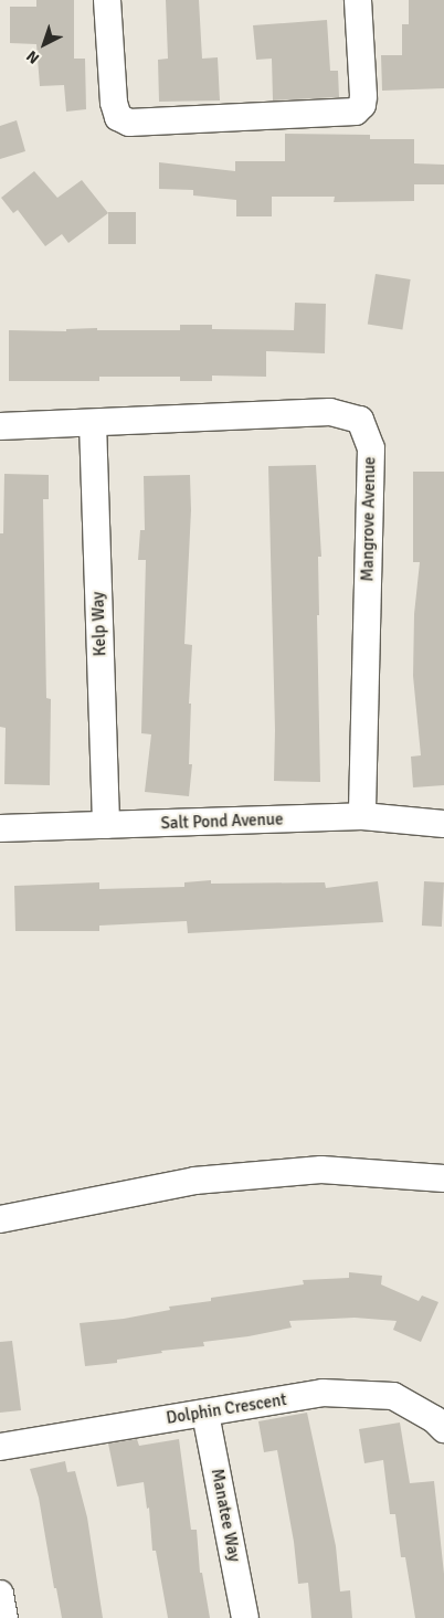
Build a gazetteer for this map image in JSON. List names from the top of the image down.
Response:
{
  "streets": {
    "street": [
      "Mangrove Avenue",
      "Kelp Way",
      "Salt Pond Avenue",
      "Dolphin Crescent",
      "Manatee Way"
    ]
  },
  "crossings": [
    ["Mangrove Avenue", "Kelp Way"],
    ["Mangrove Avenue", "Salt Pond Avenue"],
    ["Kelp Way", "Salt Pond Avenue"],
    ["Dolphin Crescent", "Manatee Way"]
  ],
  "north": "bottom left"
}
